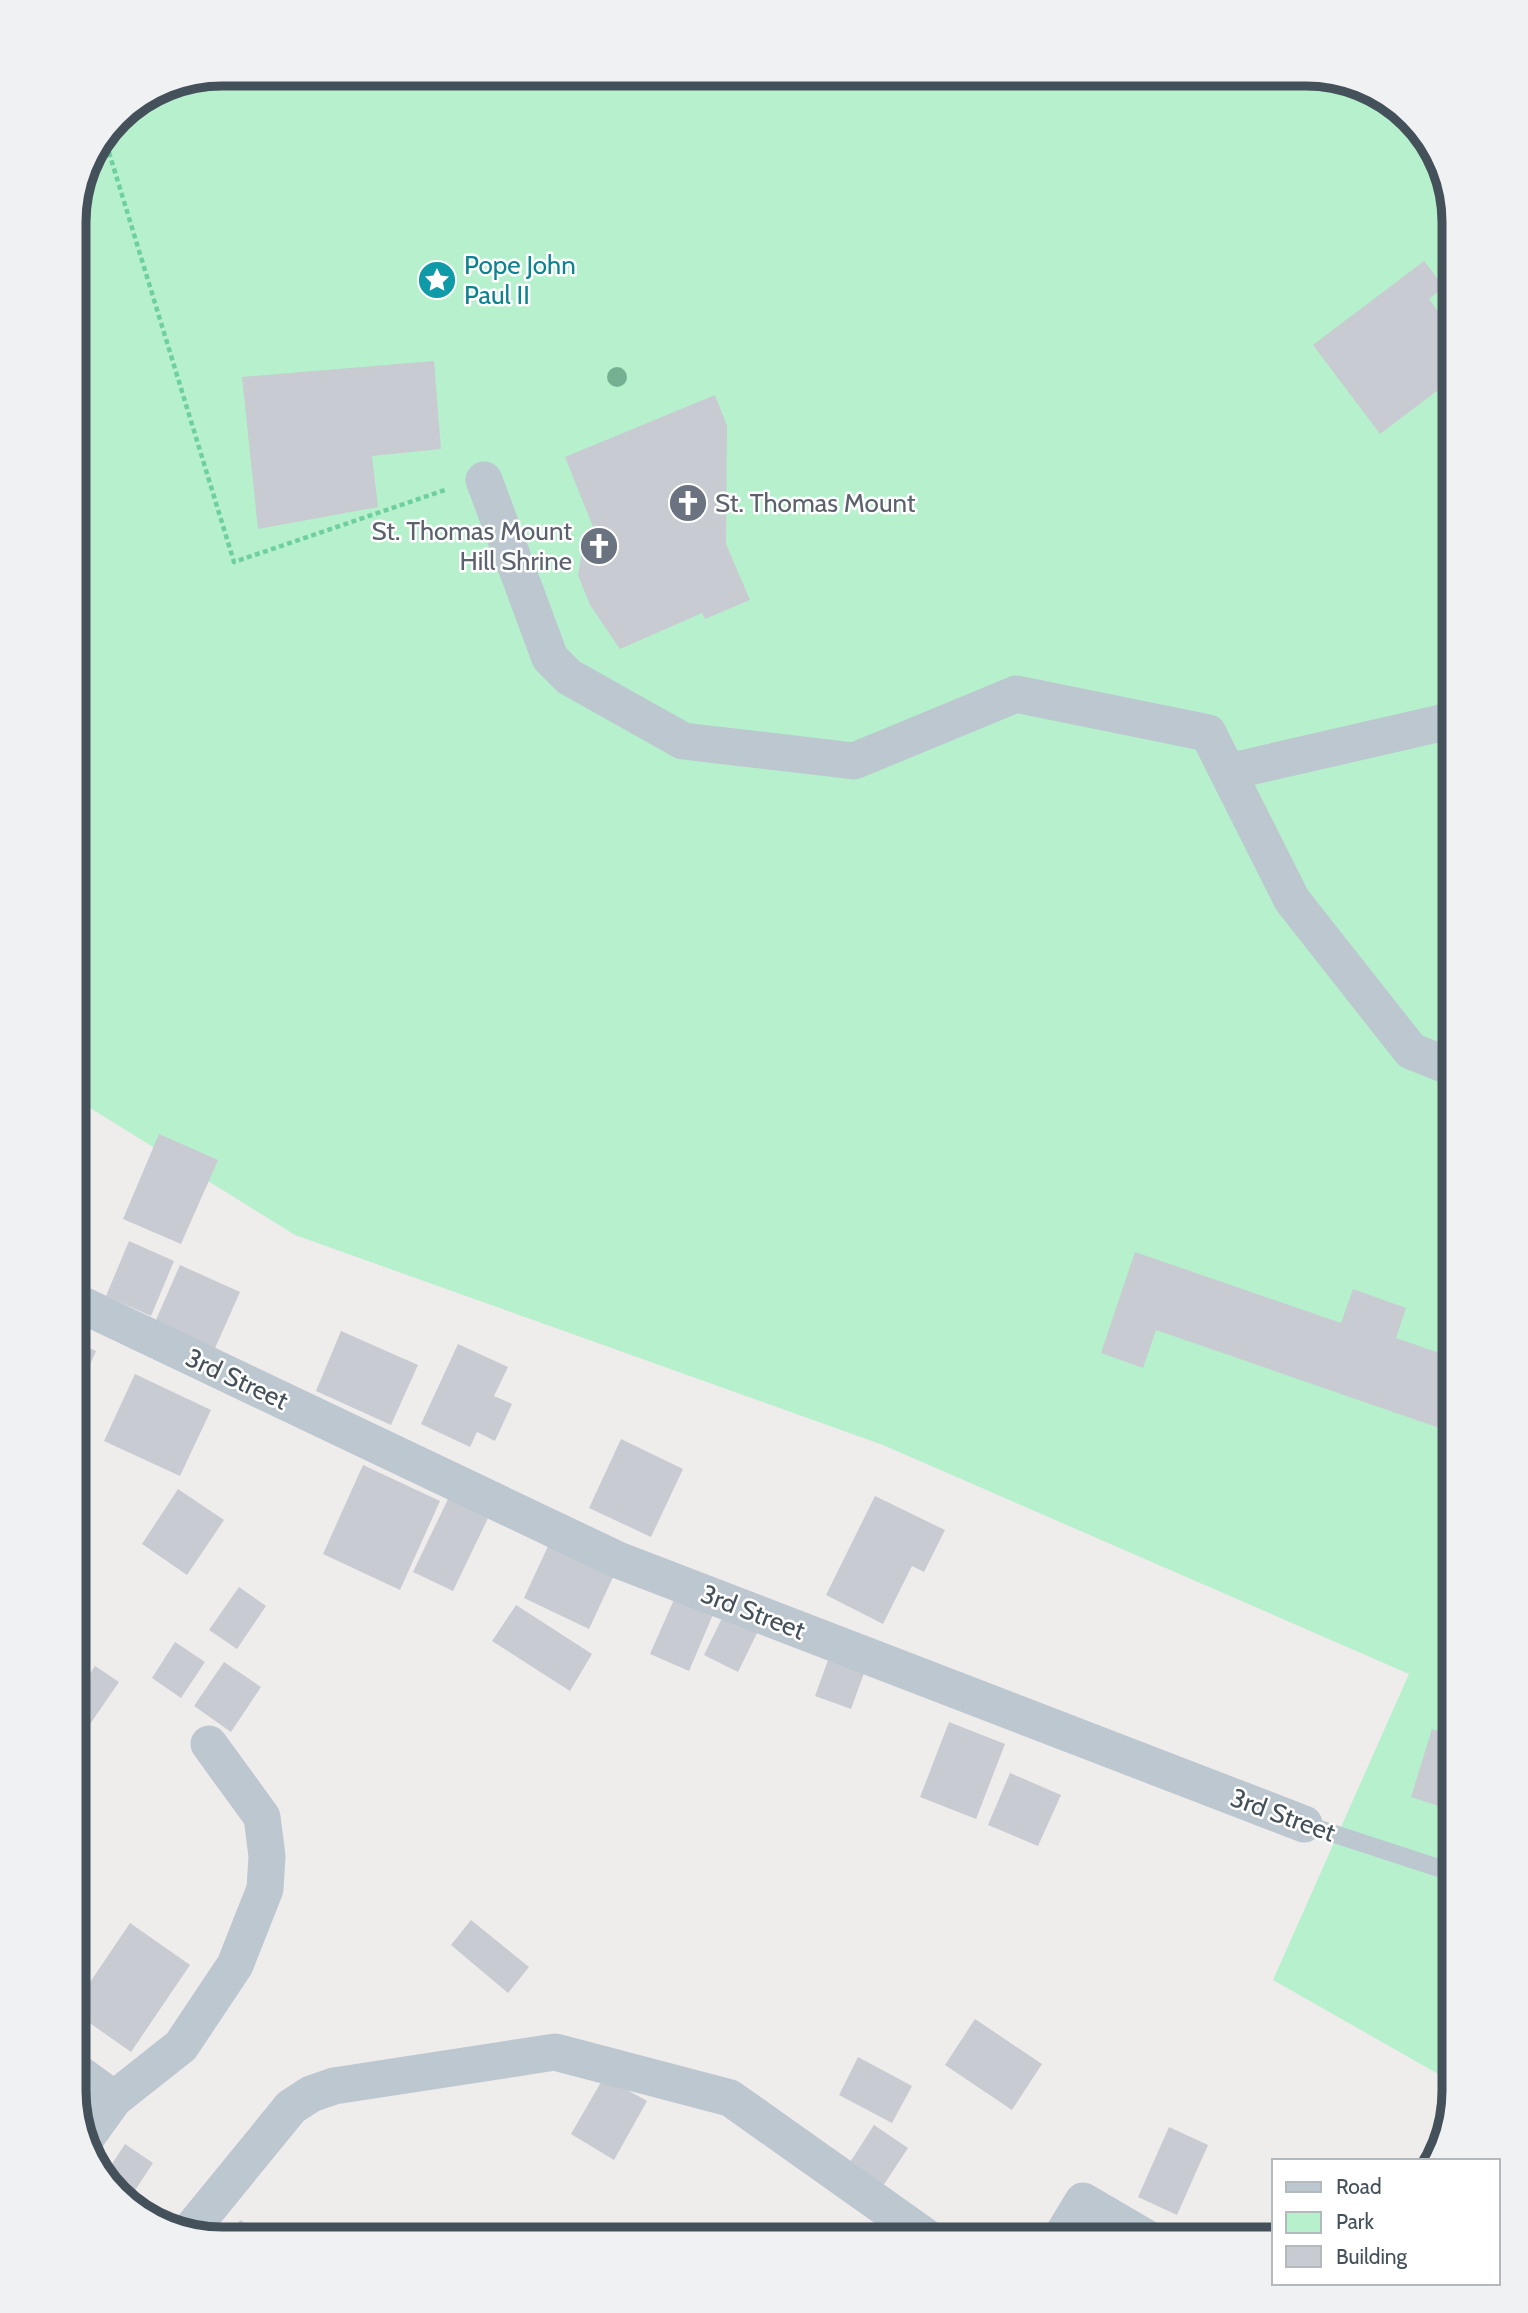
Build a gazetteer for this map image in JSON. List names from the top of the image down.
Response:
{
  "streets": {
    "street": ["3rd Street"]
  },
  "places": {
    "place": ["Pope John Paul II"],
    "church": ["St. Thomas Mount", "St. Thomas Mount Hill Shrine"]
  },
  "legend": ["Road", "Park", "Building"]
}
